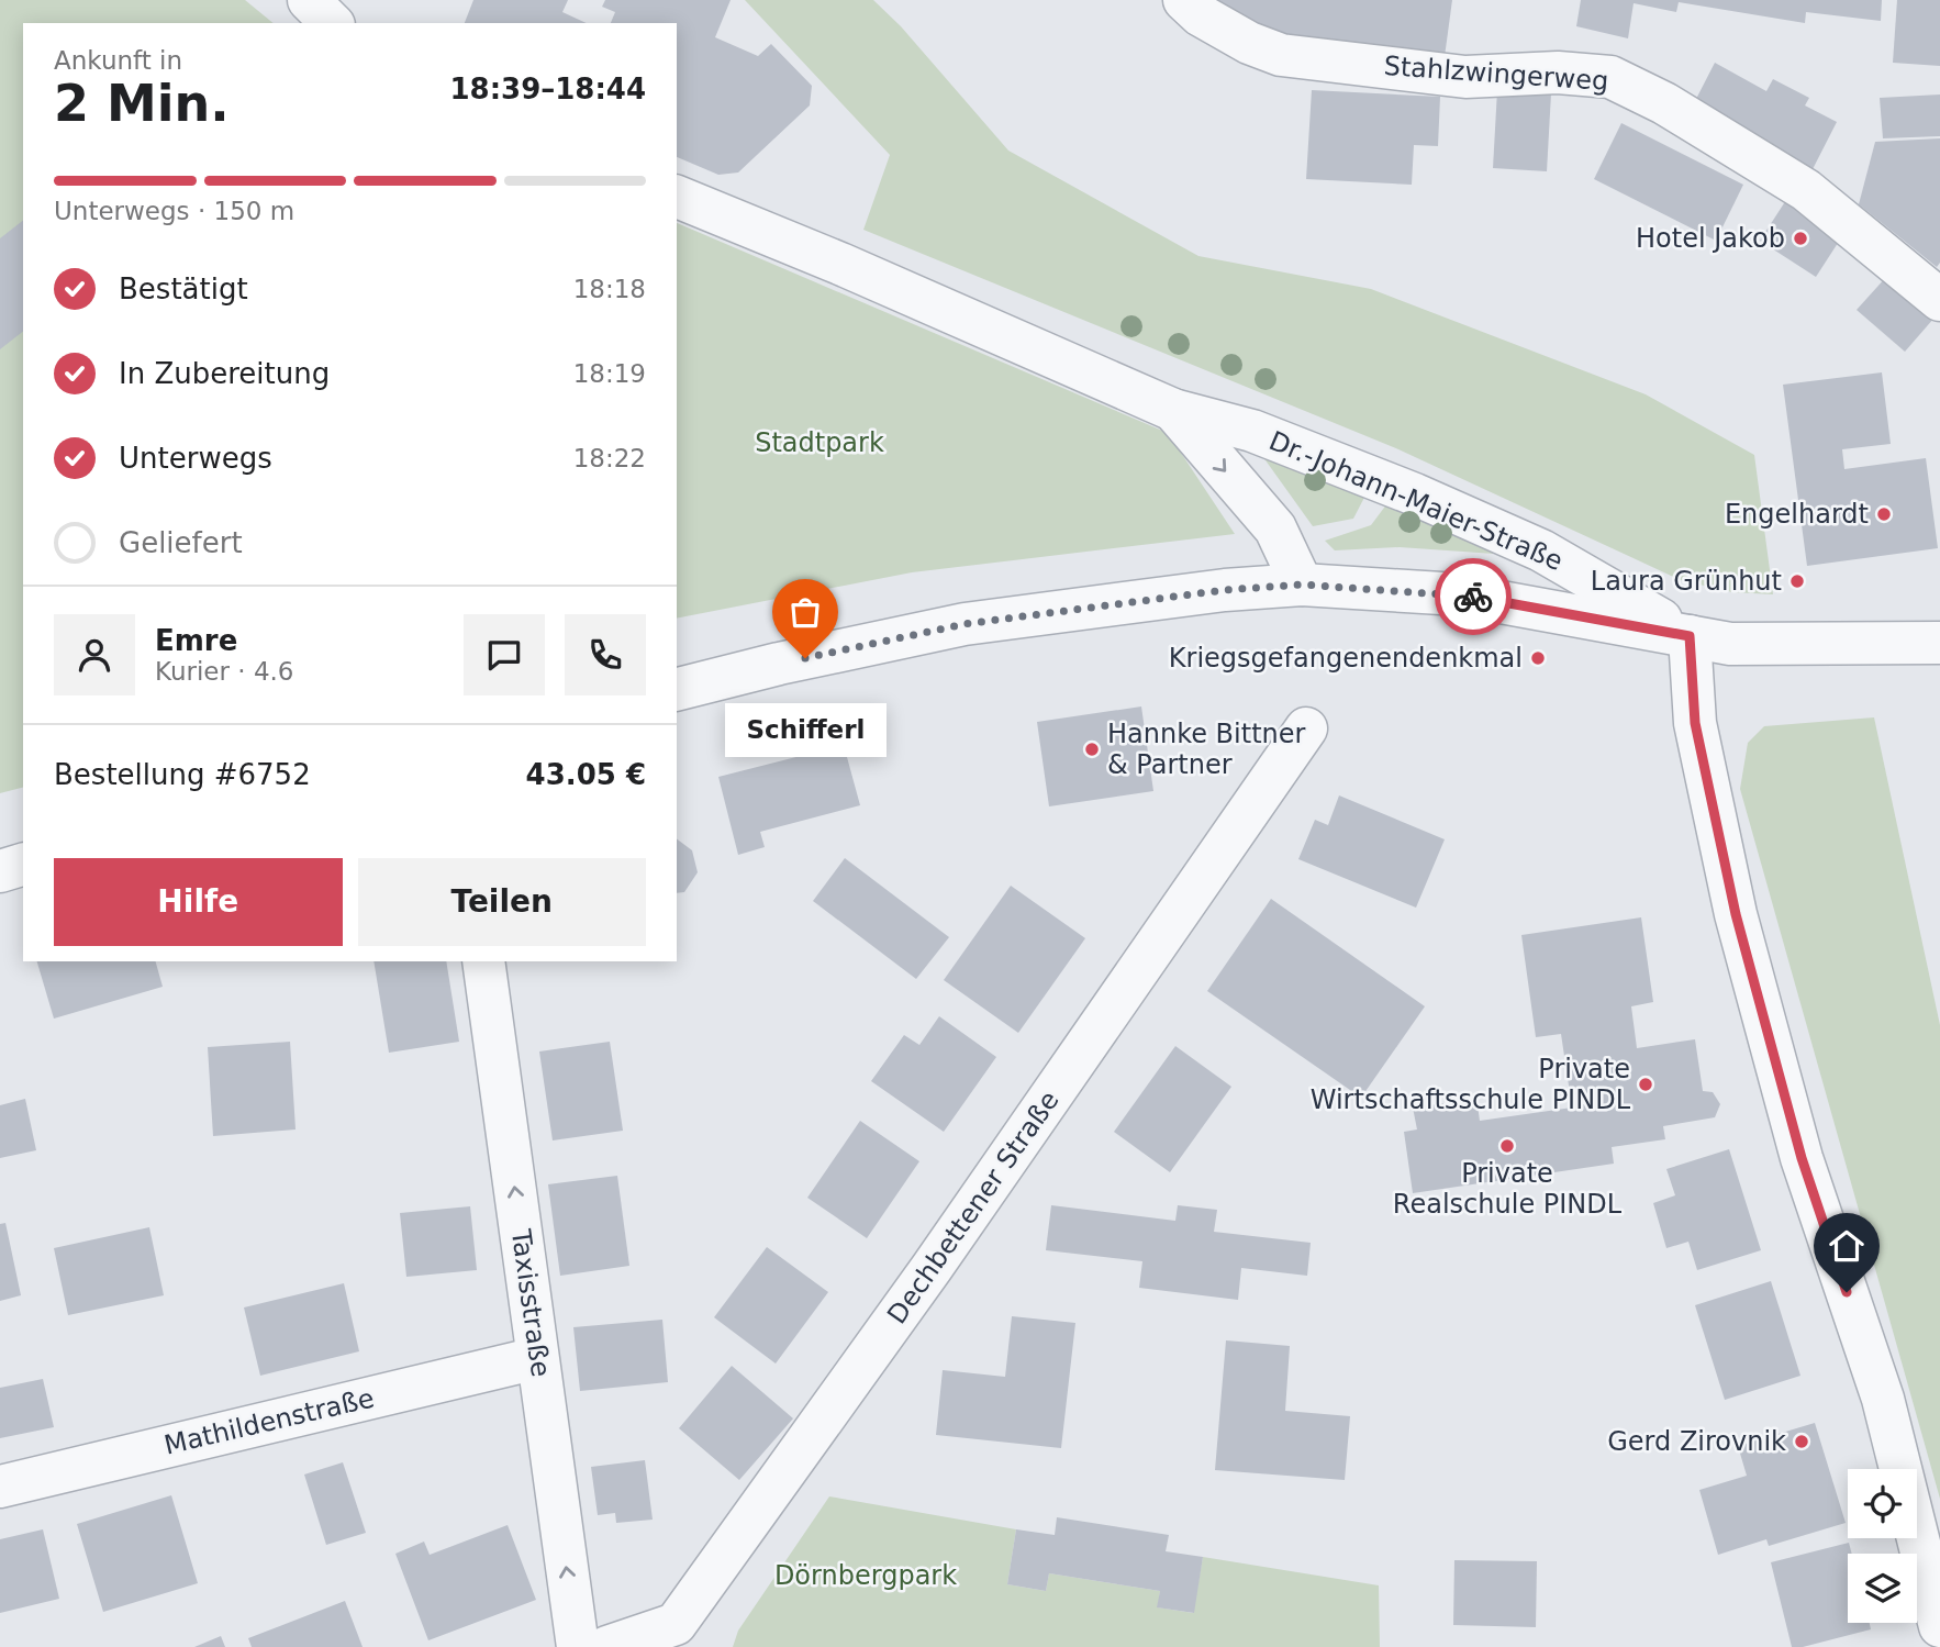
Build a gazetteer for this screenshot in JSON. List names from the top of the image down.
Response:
{
  "streets": {
    "street": [
      "Stahlzwingerweg",
      "Dr.-Johann-Maier-Straße",
      "Dechbettener Straße",
      "Taxisstraße",
      "Mathildenstraße"
    ]
  },
  "crossings": [
    ["Taxisstraße", "Mathildenstraße"]
  ],
  "one_way": ["Taxisstraße"],
  "parks": ["Stadtpark", "Dörnbergpark"],
  "places": [
    "Hotel Jakob",
    "Engelhardt",
    "Laura Grünhut",
    "Schifferl",
    "Kriegsgefangenendenkmal",
    "Hannke Bittner & Partner",
    "Private Wirtschaftsschule PINDL",
    "Private Realschule PINDL",
    "Gerd Zirovnik"
  ],
  "page": {
    "heading": ["2 Min.", "Ankunft in", "18:39–18:44"],
    "panel": [
      "Emre",
      "Kurier · 4.6",
      "Bestellung #6752",
      "43.05 €"
    ],
    "bar": "Unterwegs · 150 m",
    "list": [
      ["Bestätigt", "18:18"],
      ["In Zubereitung", "18:19"],
      ["Unterwegs", "18:22"],
      "Geliefert"
    ],
    "bubble": "Schifferl",
    "buttons": ["Hilfe", "Teilen"]
  }
}
